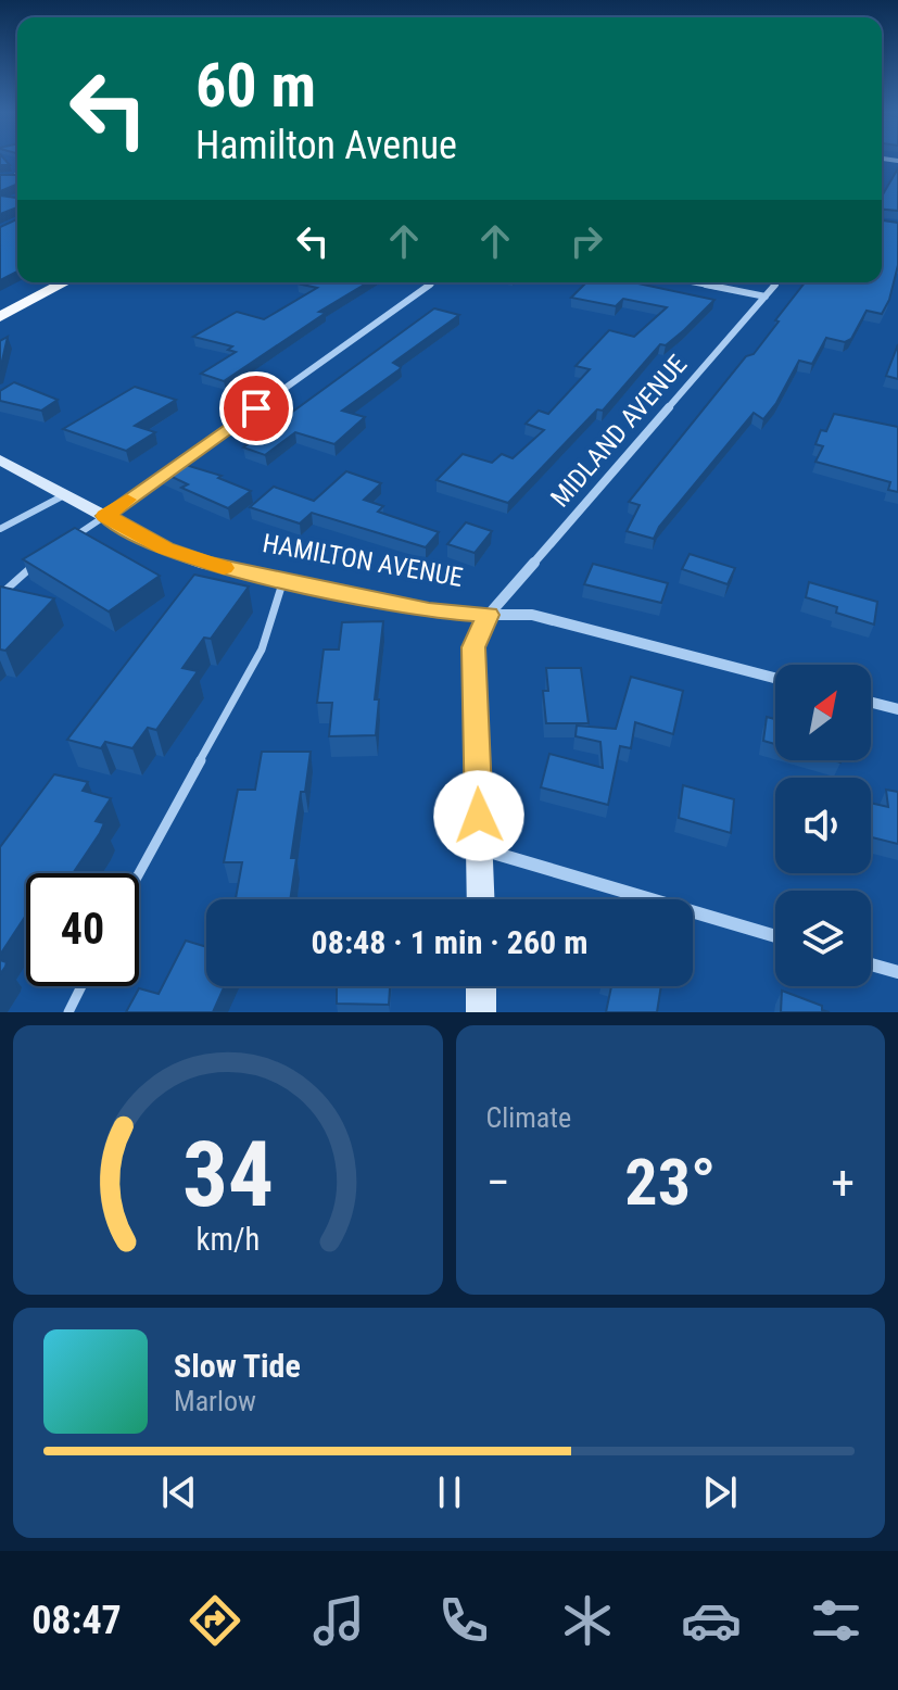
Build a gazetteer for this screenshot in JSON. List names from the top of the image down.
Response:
{
  "streets": {
    "street": ["MIDLAND AVENUE", "HAMILTON AVENUE"]
  },
  "crossings": [
    ["MIDLAND AVENUE", "HAMILTON AVENUE"]
  ],
  "north": "top right",
  "page": {
    "turn": ["60 m", "Hamilton Avenue"],
    "limit": "40",
    "trip": "08:48 · 1 min · 260 m",
    "tile": "Climate",
    "heat": ["−", "23°", "+"],
    "song": ["Slow Tide", "Marlow"],
    "tabs": "08:47",
    "gauge": ["34", "km/h"]
  }
}
